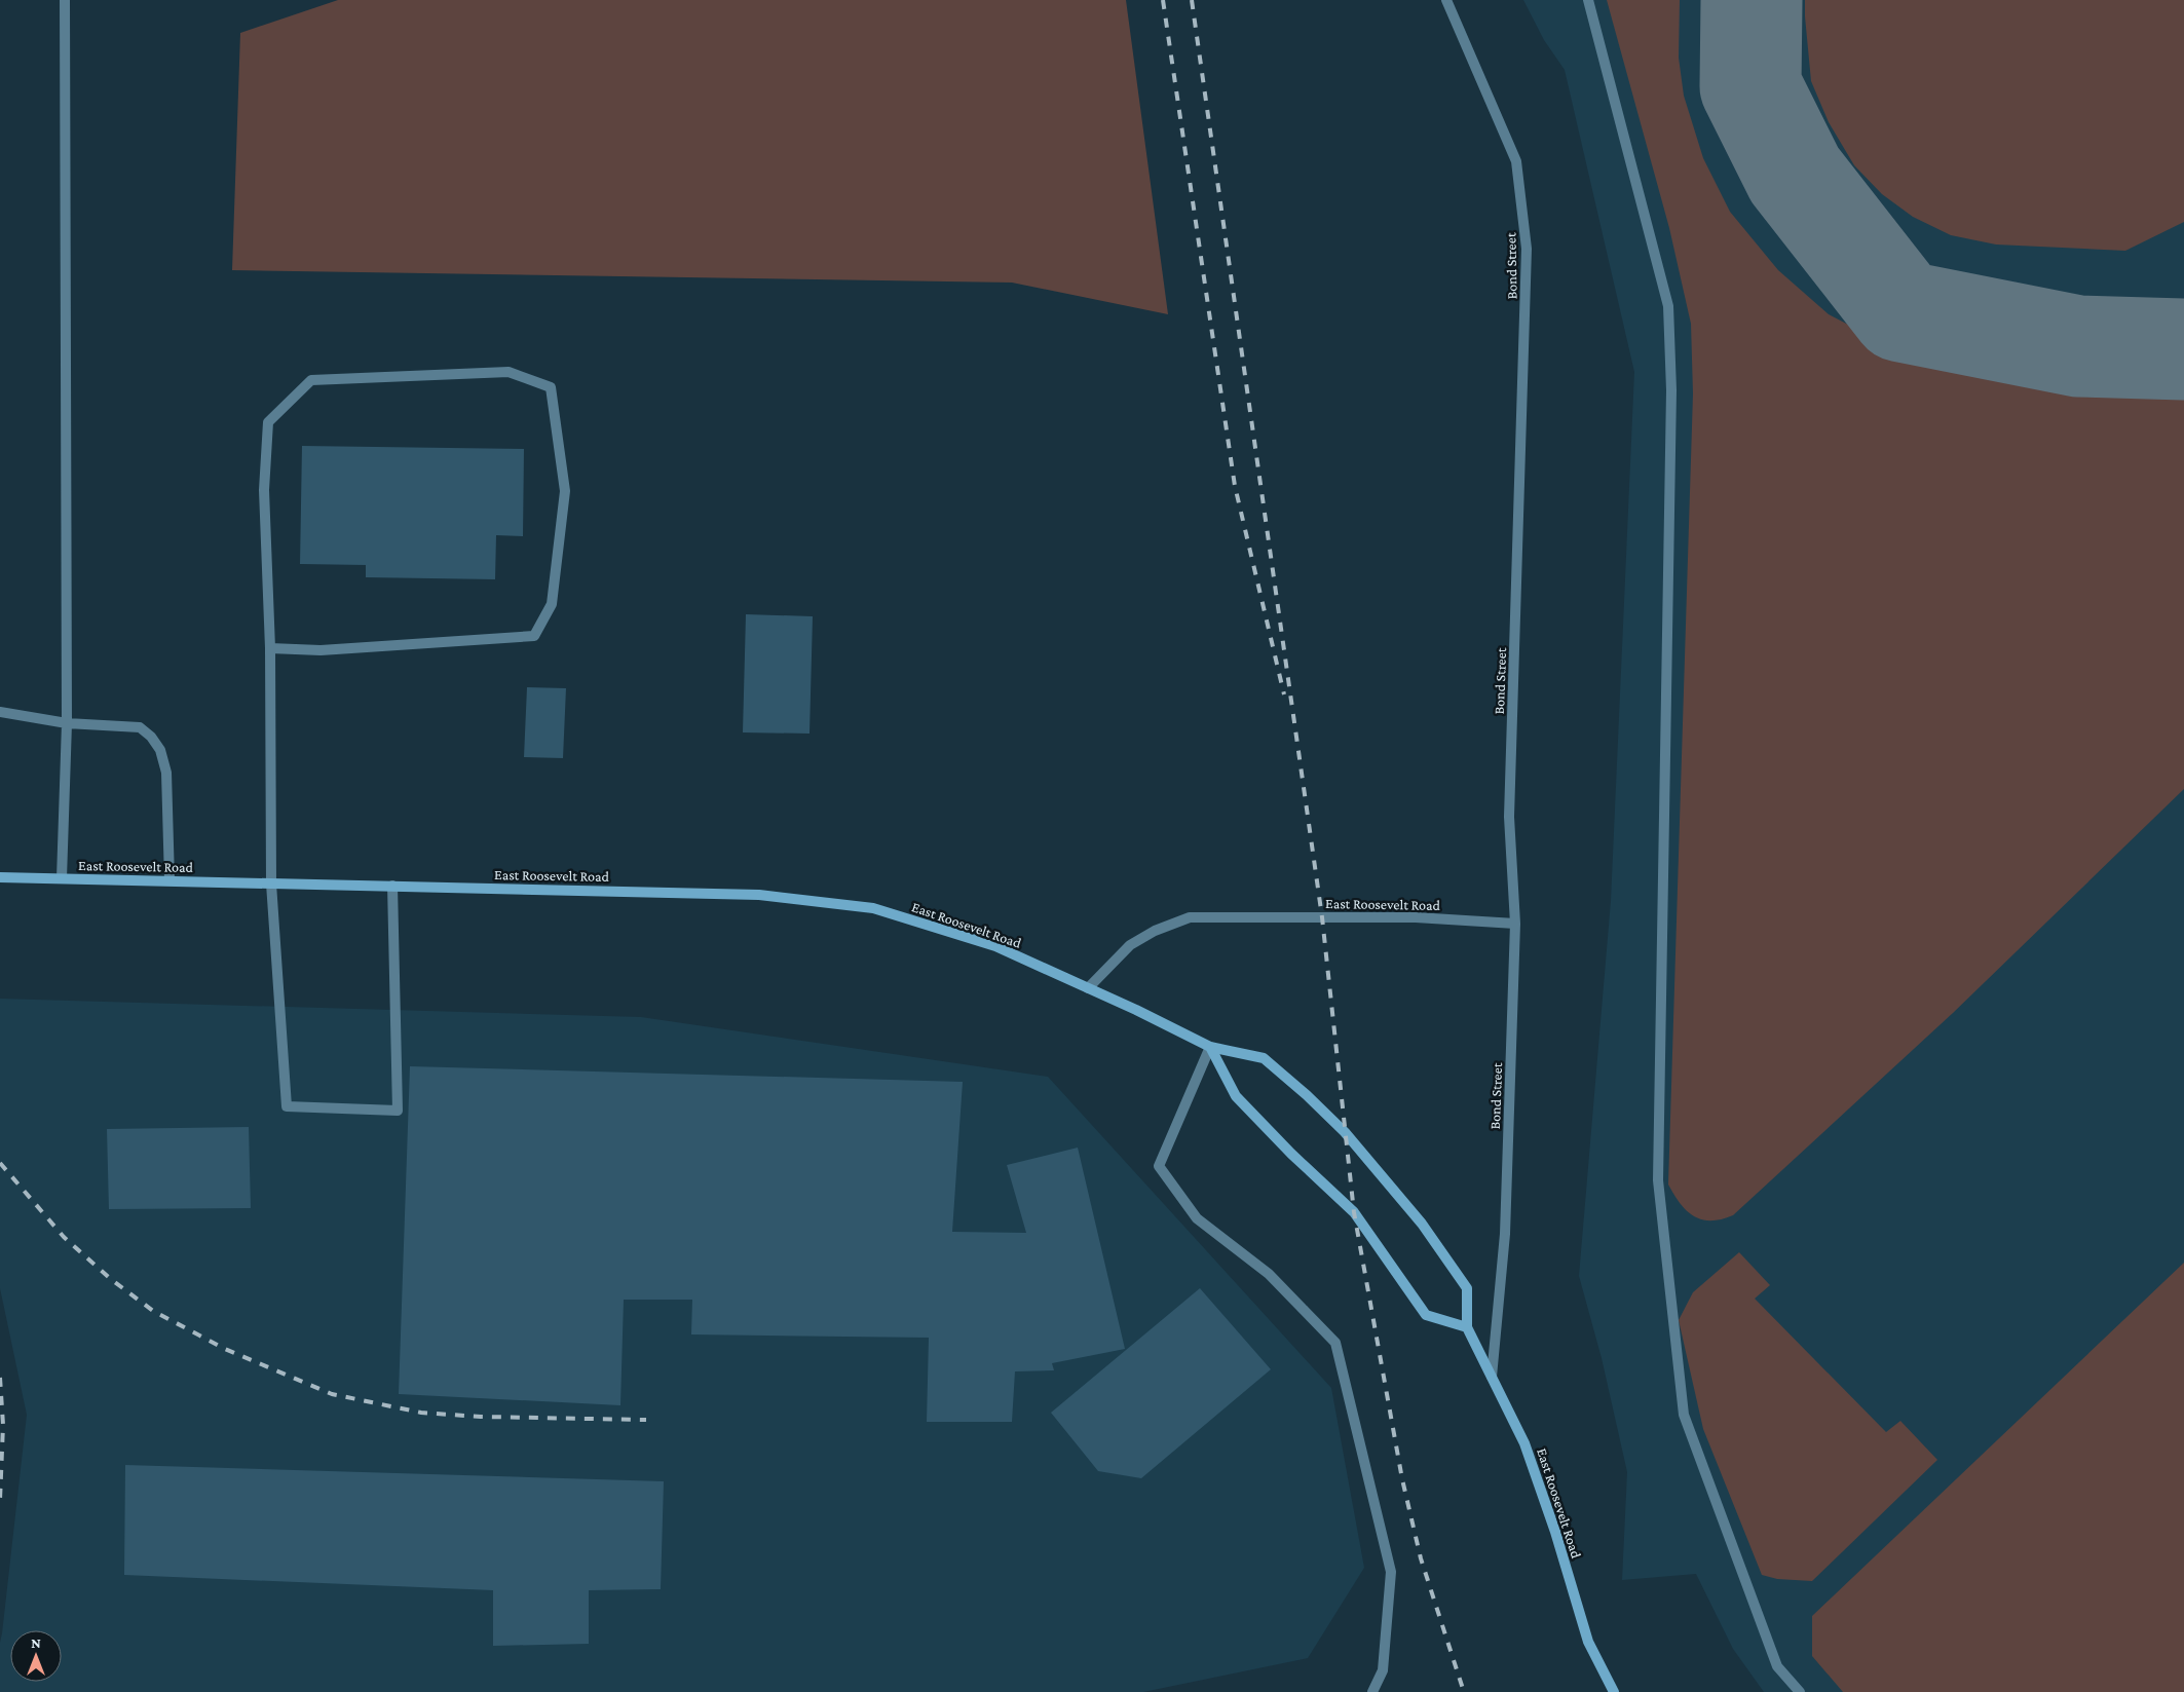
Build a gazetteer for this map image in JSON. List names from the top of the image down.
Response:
{
  "streets": {
    "main road": ["East Roosevelt Road"],
    "street": ["Bond Street"]
  },
  "crossings": [
    ["Bond Street", "East Roosevelt Road"]
  ],
  "north": "top"
}
